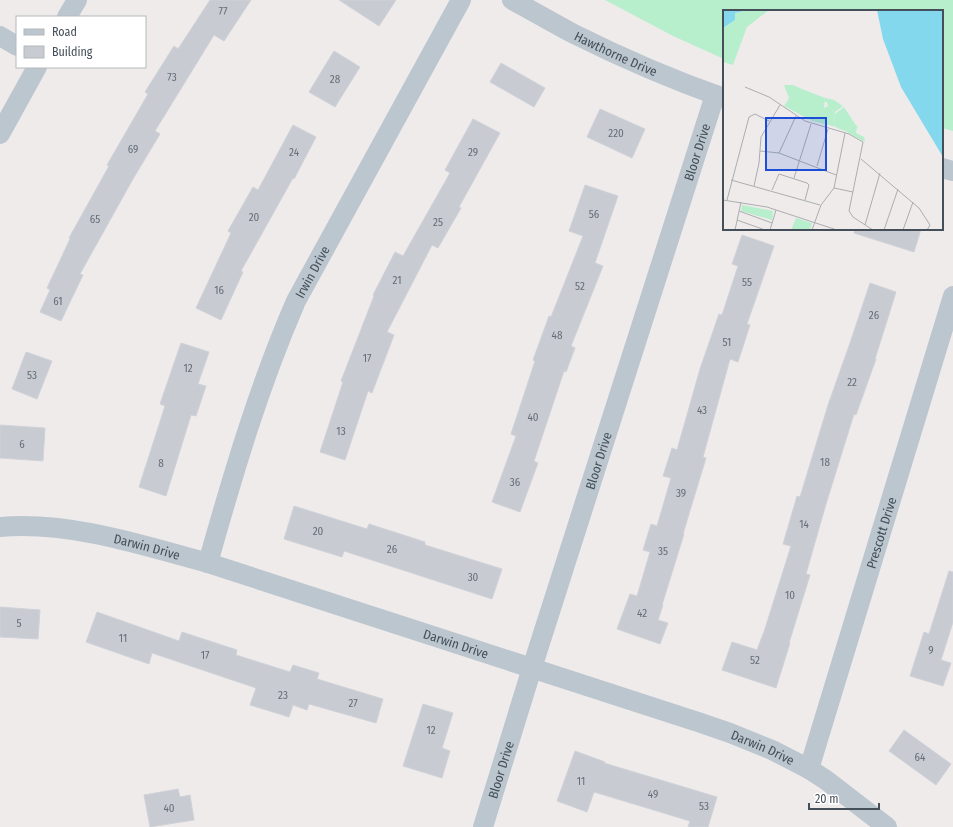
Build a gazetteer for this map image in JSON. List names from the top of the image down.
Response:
{
  "streets": {
    "street": [
      "Hawthorne Drive",
      "Bloor Drive",
      "Irwin Drive",
      "Prescott Drive",
      "Darwin Drive"
    ]
  },
  "crossings": [
    ["Hawthorne Drive", "Bloor Drive"],
    ["Bloor Drive", "Darwin Drive"],
    ["Irwin Drive", "Darwin Drive"],
    ["Prescott Drive", "Darwin Drive"]
  ],
  "house_numbers": [
    "77",
    "73",
    "28",
    "220",
    "69",
    "24",
    "29",
    "56",
    "20",
    "65",
    "25",
    "21",
    "55",
    "52",
    "16",
    "61",
    "26",
    "48",
    "51",
    "17",
    "12",
    "53",
    "22",
    "43",
    "40",
    "13",
    "6",
    "18",
    "8",
    "36",
    "39",
    "14",
    "20",
    "26",
    "35",
    "30",
    "10",
    "42",
    "5",
    "11",
    "9",
    "17",
    "52",
    "23",
    "27",
    "12",
    "64",
    "11",
    "49",
    "53",
    "40"
  ],
  "legend": ["Road", "Building"],
  "scale_bar": "20 m"
}
